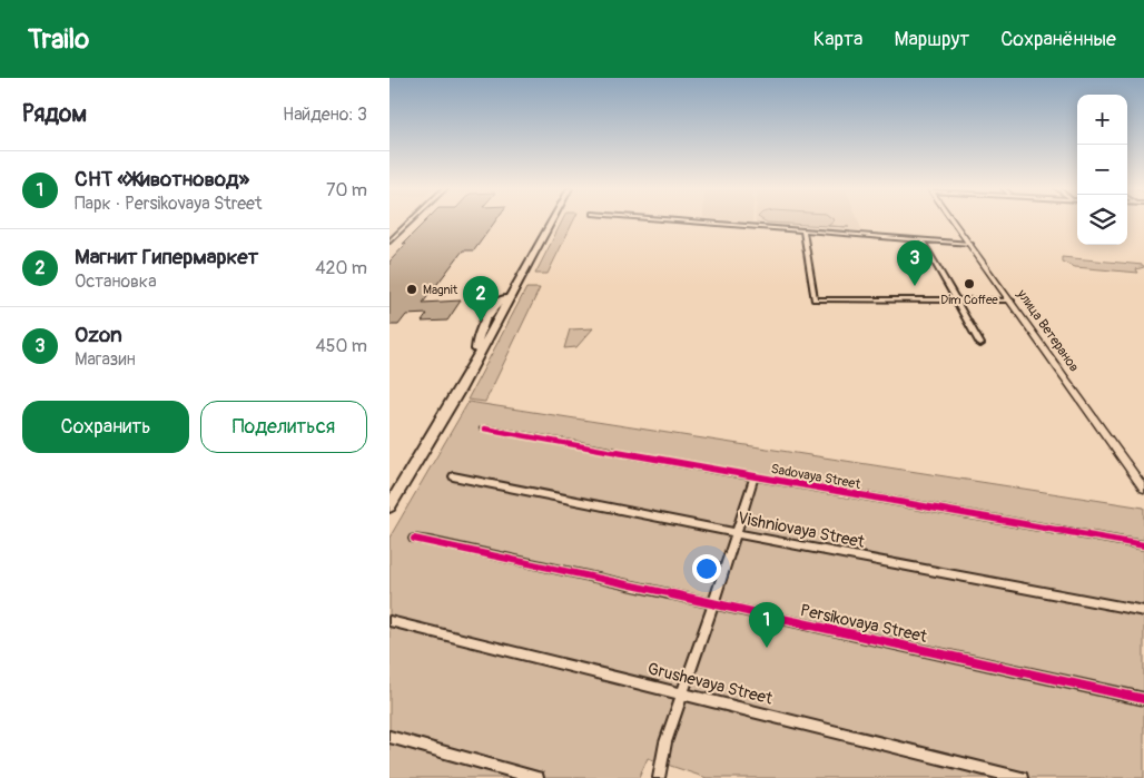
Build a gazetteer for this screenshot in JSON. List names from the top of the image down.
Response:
{
  "streets": {
    "street": [
      "улица Ветеранов",
      "Sadovaya Street",
      "Vishniovaya Street",
      "Persikovaya Street",
      "Grushevaya Street"
    ]
  },
  "places": ["Dim Coffee", "Magnit"],
  "page": {
    "header": "Trailo",
    "nav": ["Карта", "Маршрут", "Сохранённые"],
    "heading": ["Рядом", "Найдено: 3"],
    "map_buttons": ["+", "−"],
    "list": [
      {
        "mark": "1",
        "name": "СНТ «Животновод»",
        "note": "Парк · Persikovaya Street",
        "value": "70 m"
      },
      {
        "mark": "2",
        "name": "Магнит Гипермаркет",
        "note": "Остановка",
        "value": "420 m"
      },
      {
        "mark": "3",
        "name": "Ozon",
        "note": "Магазин",
        "value": "450 m"
      }
    ],
    "pins": ["3", "2", "1"],
    "buttons": ["Сохранить", "Поделиться"]
  }
}
